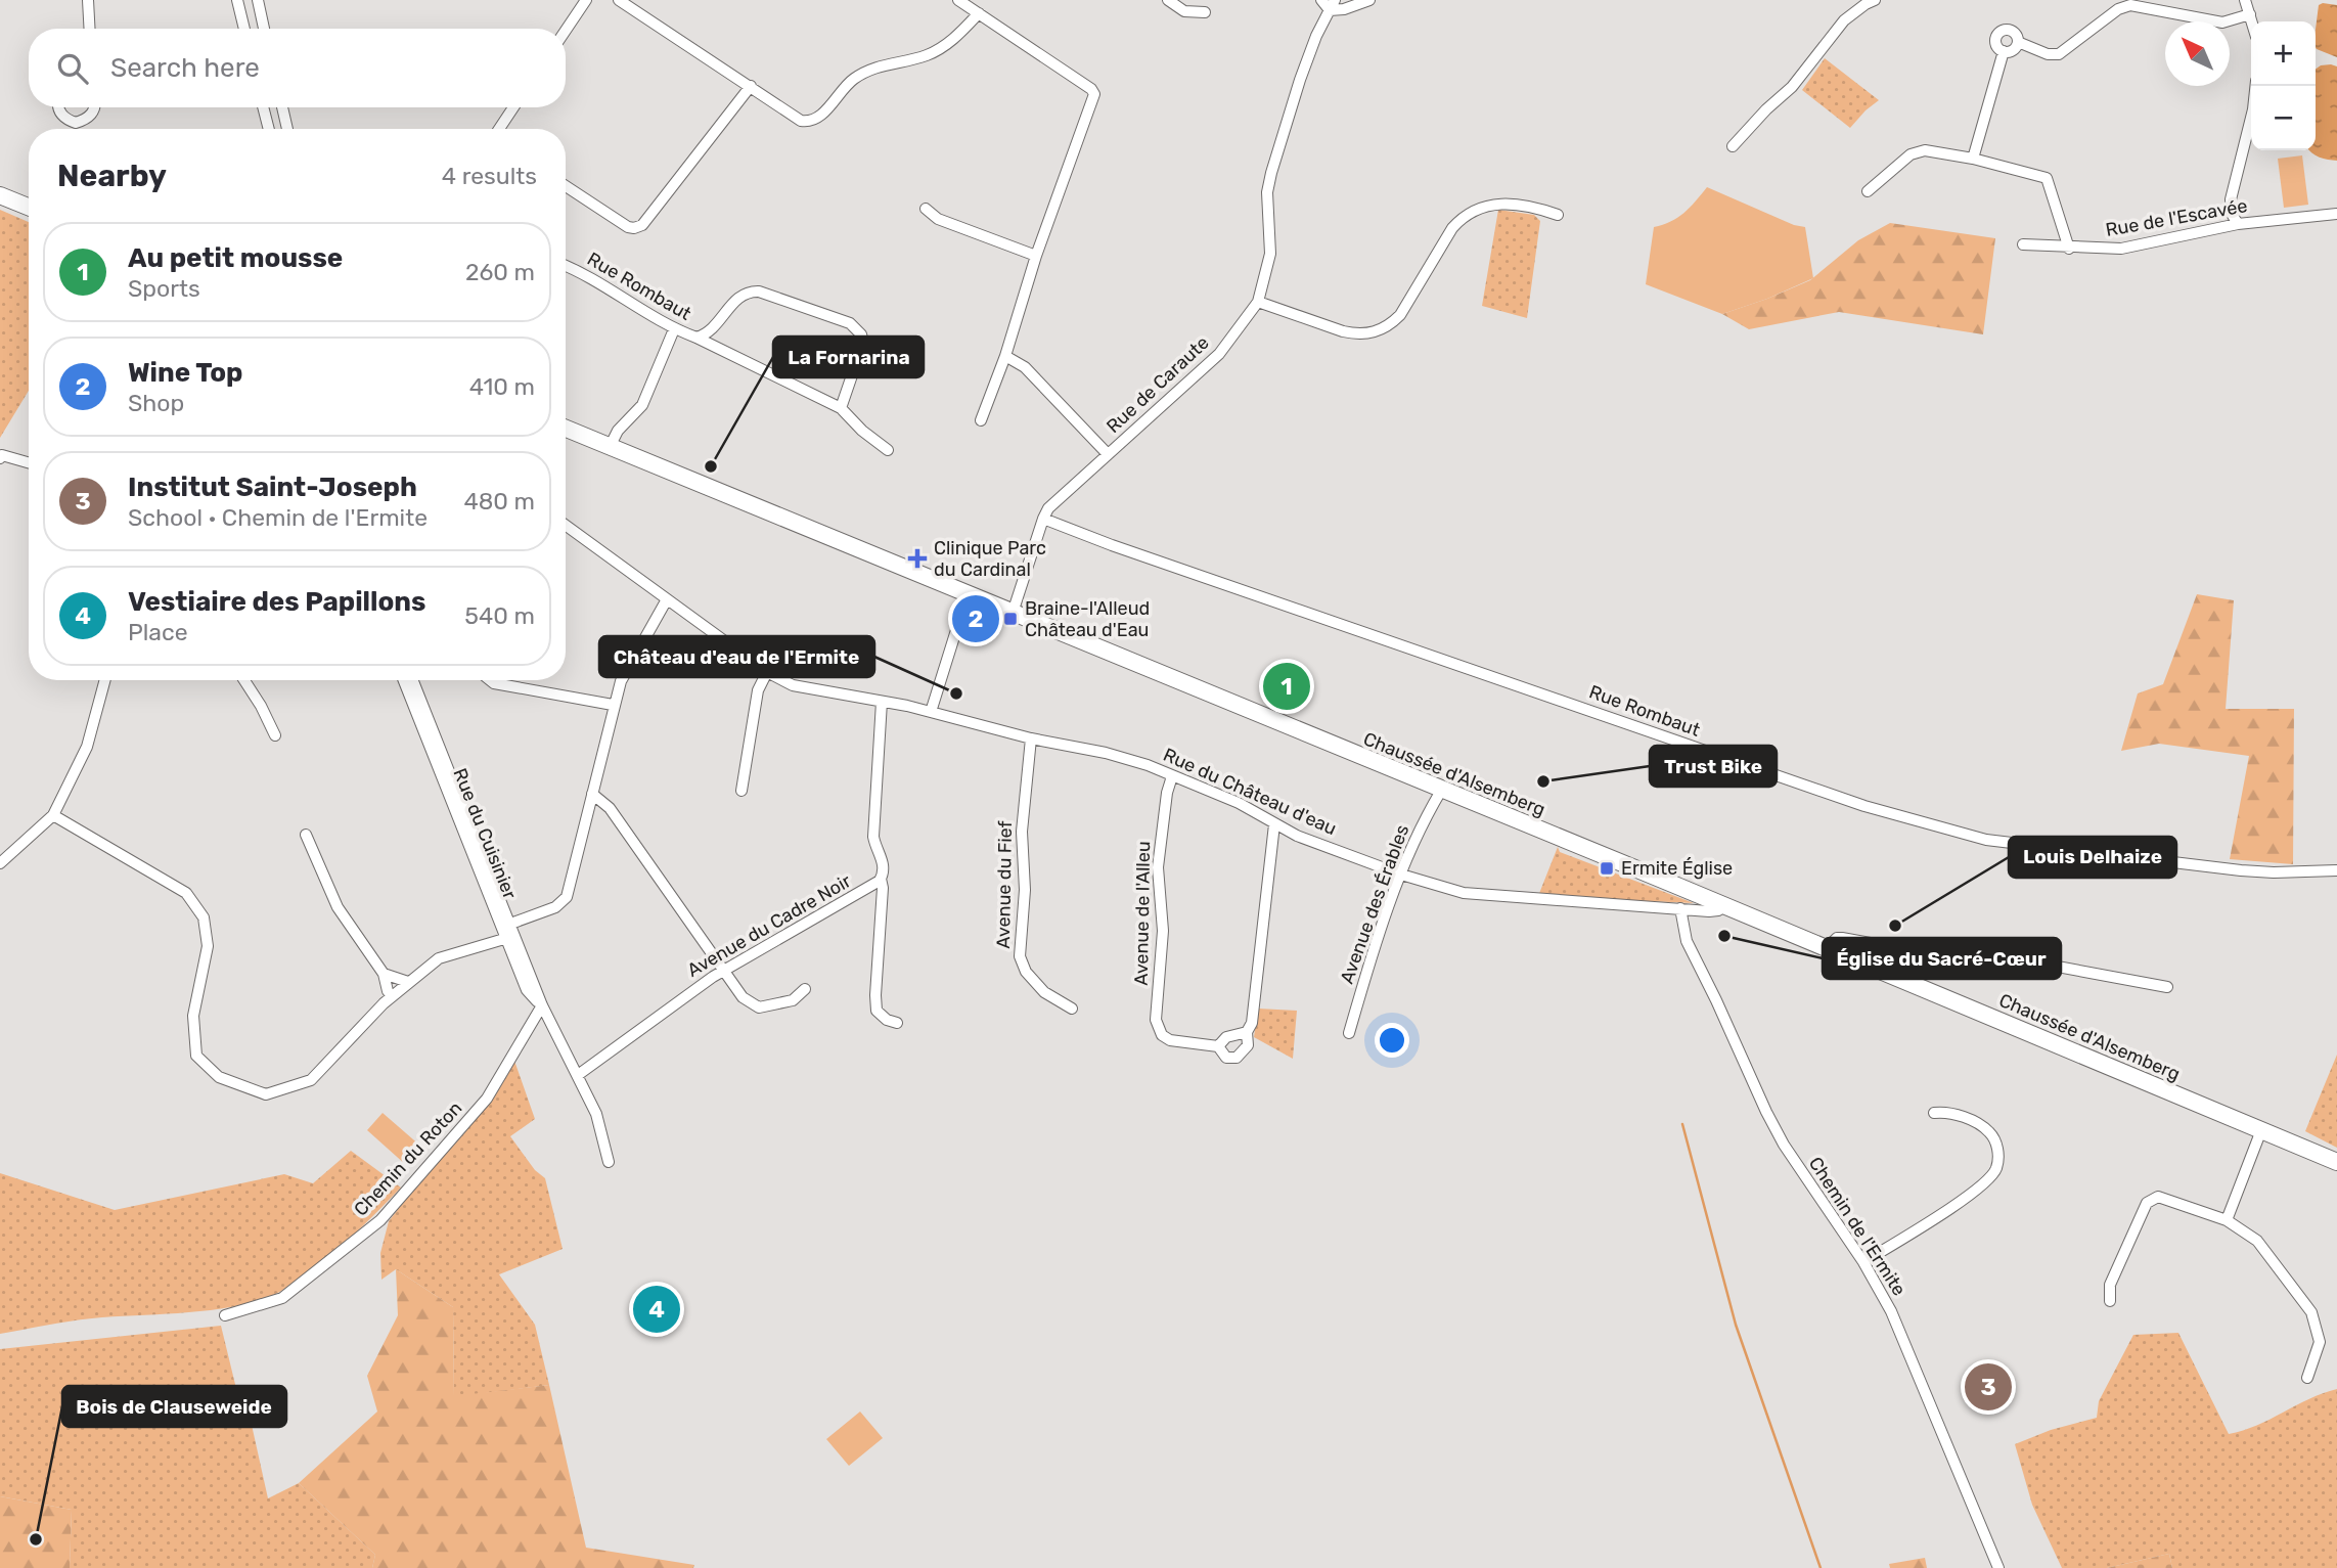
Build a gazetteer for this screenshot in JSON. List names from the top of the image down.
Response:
{
  "streets": {
    "main road": ["Chaussée d'Alsemberg"],
    "street": [
      "Rue de l'Escavée",
      "Rue Rombaut",
      "Rue de Caraute",
      "Rue du Château d'eau",
      "Rue du Cuisinier",
      "Avenue du Fief",
      "Avenue des Érables",
      "Avenue de l'Alleu",
      "Avenue du Cadre Noir",
      "Chemin du Roton",
      "Chemin de l'Ermite"
    ]
  },
  "crossings": [
    ["Rue Rombaut", "Rue de Caraute"],
    ["Rue de Caraute", "Chaussée d'Alsemberg"],
    ["Chaussée d'Alsemberg", "Rue du Château d'eau"],
    ["Chaussée d'Alsemberg", "Avenue des Érables"],
    ["Rue du Château d'eau", "Avenue du Fief"],
    ["Rue du Château d'eau", "Avenue des Érables"],
    ["Rue du Château d'eau", "Avenue de l'Alleu"],
    ["Rue du Château d'eau", "Chemin de l'Ermite"],
    ["Rue du Cuisinier", "Avenue du Cadre Noir"],
    ["Rue du Cuisinier", "Chemin du Roton"]
  ],
  "places": {
    "other": [
      "La Fornarina",
      "Château d'eau de l'Ermite",
      "Trust Bike",
      "Louis Delhaize",
      "Église du Sacré-Cœur",
      "Bois de Clauseweide"
    ],
    "health": ["Clinique Parc du Cardinal"],
    "transit": ["Braine-l'Alleud Château d'Eau", "Ermite Église"]
  },
  "north": "top left",
  "page": {
    "map_buttons": ["+", "−"],
    "search": "Search here",
    "heading": ["Nearby", "4 results"],
    "list": [
      {
        "mark": "1",
        "name": "Au petit mousse",
        "note": "Sports",
        "value": "260 m"
      },
      {
        "mark": "2",
        "name": "Wine Top",
        "note": "Shop",
        "value": "410 m"
      },
      {
        "mark": "3",
        "name": "Institut Saint-Joseph",
        "note": "School · Chemin de l'Ermite",
        "value": "480 m"
      },
      {
        "mark": "4",
        "name": "Vestiaire des Papillons",
        "note": "Place",
        "value": "540 m"
      }
    ],
    "pins": [
      "2",
      "1",
      "4",
      "3"
    ]
  }
}
